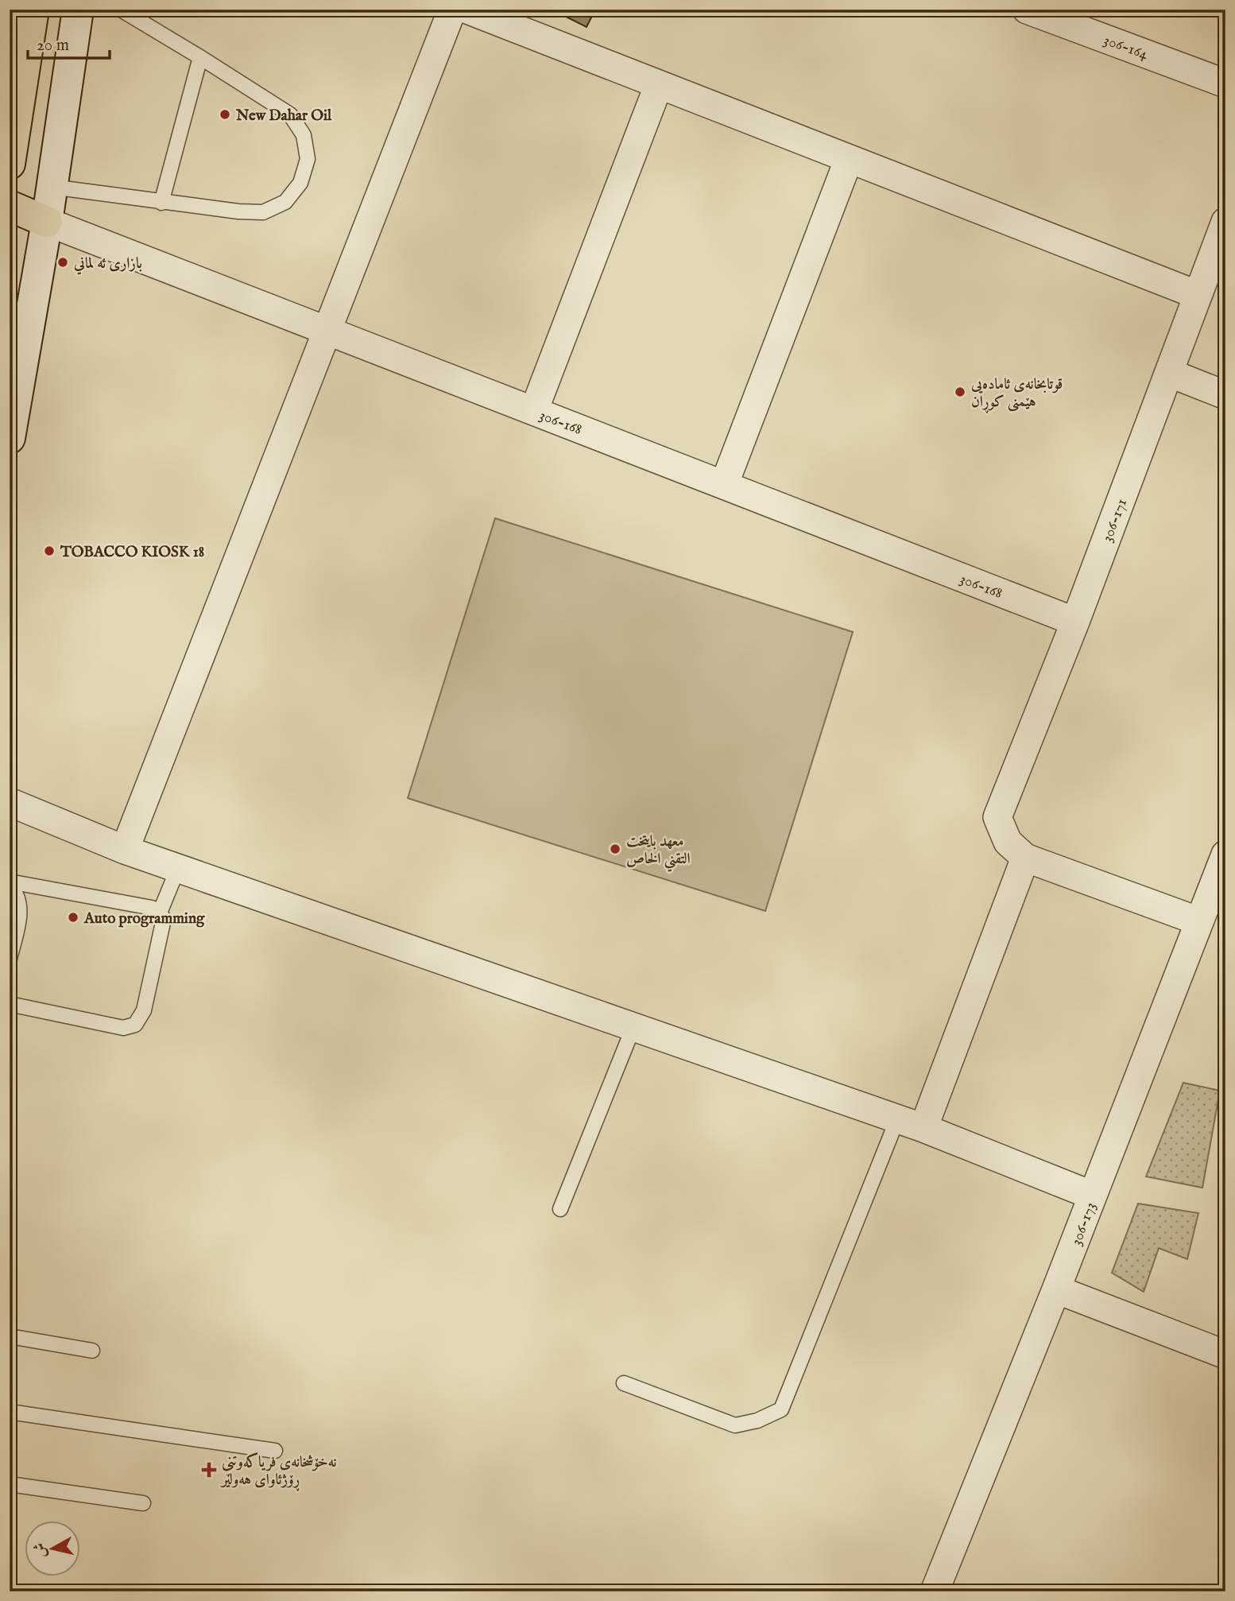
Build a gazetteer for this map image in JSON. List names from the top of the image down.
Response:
{
  "streets": {
    "street": [
      "306-164",
      "306-168",
      "306-171",
      "306-173"
    ]
  },
  "crossings": [
    ["306-168", "306-171"]
  ],
  "places": {
    "other": [
      "New Dahar Oil",
      "بازارى ئه لماني",
      "قوتابخانەی ئامادەیی هێمنی کوڕان",
      "TOBACCO KIOSK 18",
      "معهد بايتخت التقني الخاص",
      "Auto programming"
    ],
    "health": ["نەخۆشخانەی فریاکەوتنی ڕۆژئاوای هەولێر"]
  },
  "scale_bar": "20 m",
  "north": "left"
}
